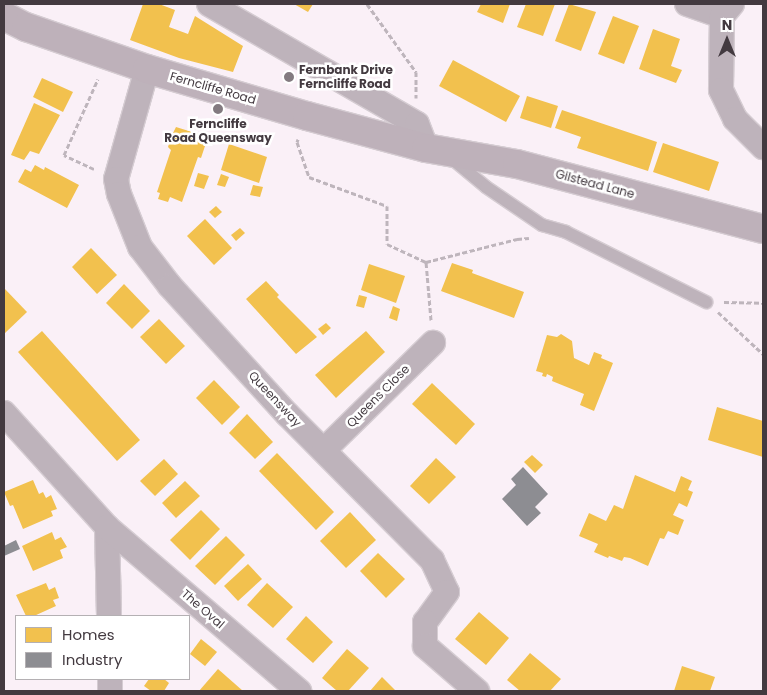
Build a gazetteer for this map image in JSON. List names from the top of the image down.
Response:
{
  "streets": {
    "street": [
      "Ferncliffe Road",
      "Gilstead Lane",
      "Queens Close",
      "Queensway",
      "The Oval"
    ]
  },
  "crossings": [
    ["Ferncliffe Road", "Gilstead Lane"],
    ["Queens Close", "Queensway"]
  ],
  "places": ["Fernbank Drive Ferncliffe Road", "Ferncliffe Road Queensway"],
  "legend": ["Homes", "Industry"],
  "north": "top"
}
